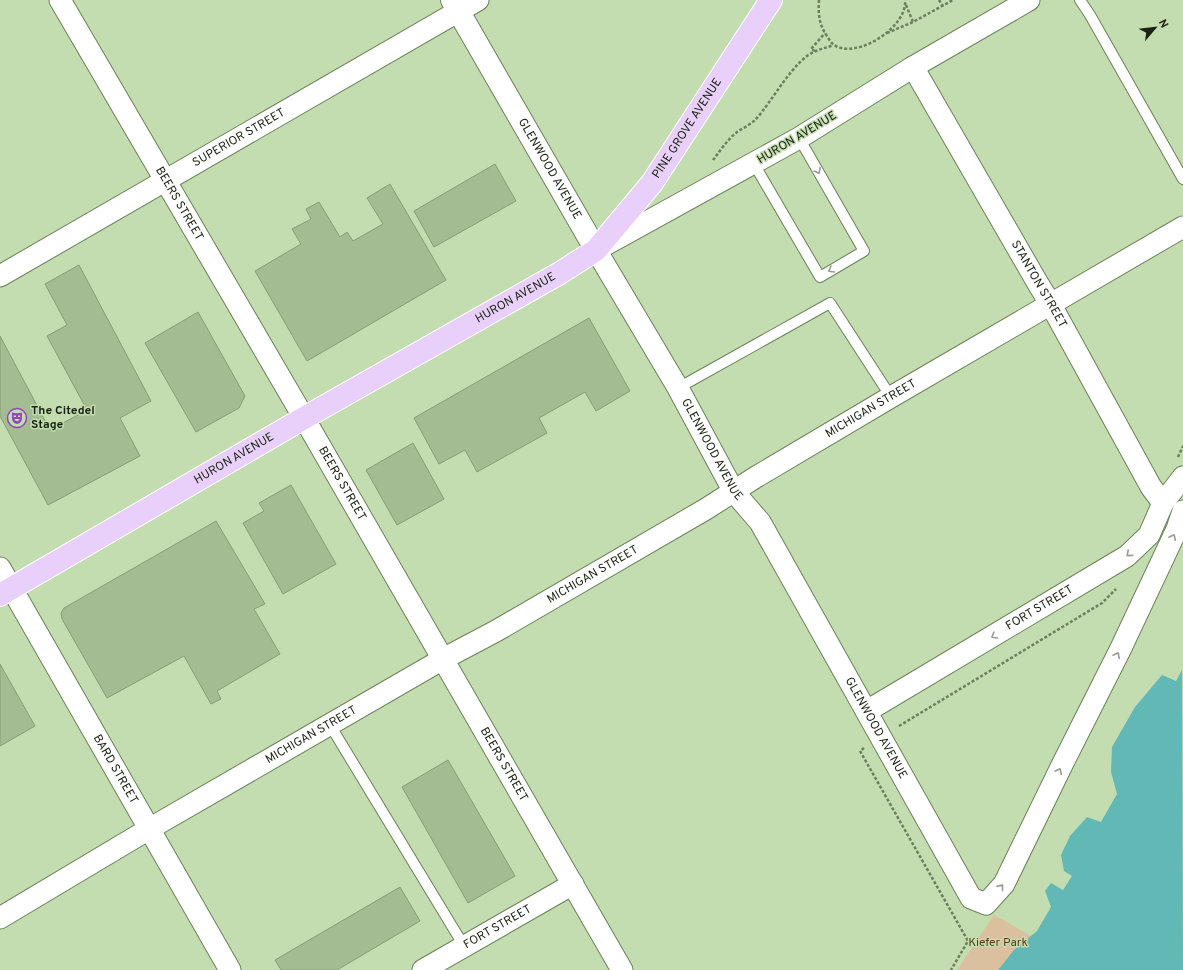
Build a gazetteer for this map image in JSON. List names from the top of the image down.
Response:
{
  "streets": {
    "main road": ["PINE GROVE AVENUE", "HURON AVENUE"],
    "street": [
      "SUPERIOR STREET",
      "GLENWOOD AVENUE",
      "BEERS STREET",
      "STANTON STREET",
      "MICHIGAN STREET",
      "FORT STREET",
      "BARD STREET"
    ]
  },
  "crossings": [
    ["PINE GROVE AVENUE", "HURON AVENUE"],
    ["PINE GROVE AVENUE", "GLENWOOD AVENUE"],
    ["SUPERIOR STREET", "GLENWOOD AVENUE"],
    ["SUPERIOR STREET", "BEERS STREET"],
    ["HURON AVENUE", "GLENWOOD AVENUE"],
    ["HURON AVENUE", "BEERS STREET"],
    ["HURON AVENUE", "STANTON STREET"],
    ["HURON AVENUE", "BARD STREET"],
    ["GLENWOOD AVENUE", "MICHIGAN STREET"],
    ["GLENWOOD AVENUE", "FORT STREET"],
    ["BEERS STREET", "MICHIGAN STREET"],
    ["BEERS STREET", "FORT STREET"],
    ["STANTON STREET", "MICHIGAN STREET"],
    ["STANTON STREET", "FORT STREET"],
    ["MICHIGAN STREET", "BARD STREET"]
  ],
  "one_way": ["FORT STREET"],
  "parks": ["Kiefer Park"],
  "places": {
    "theatre": ["The Citedel Stage"]
  },
  "north": "top right"
}
